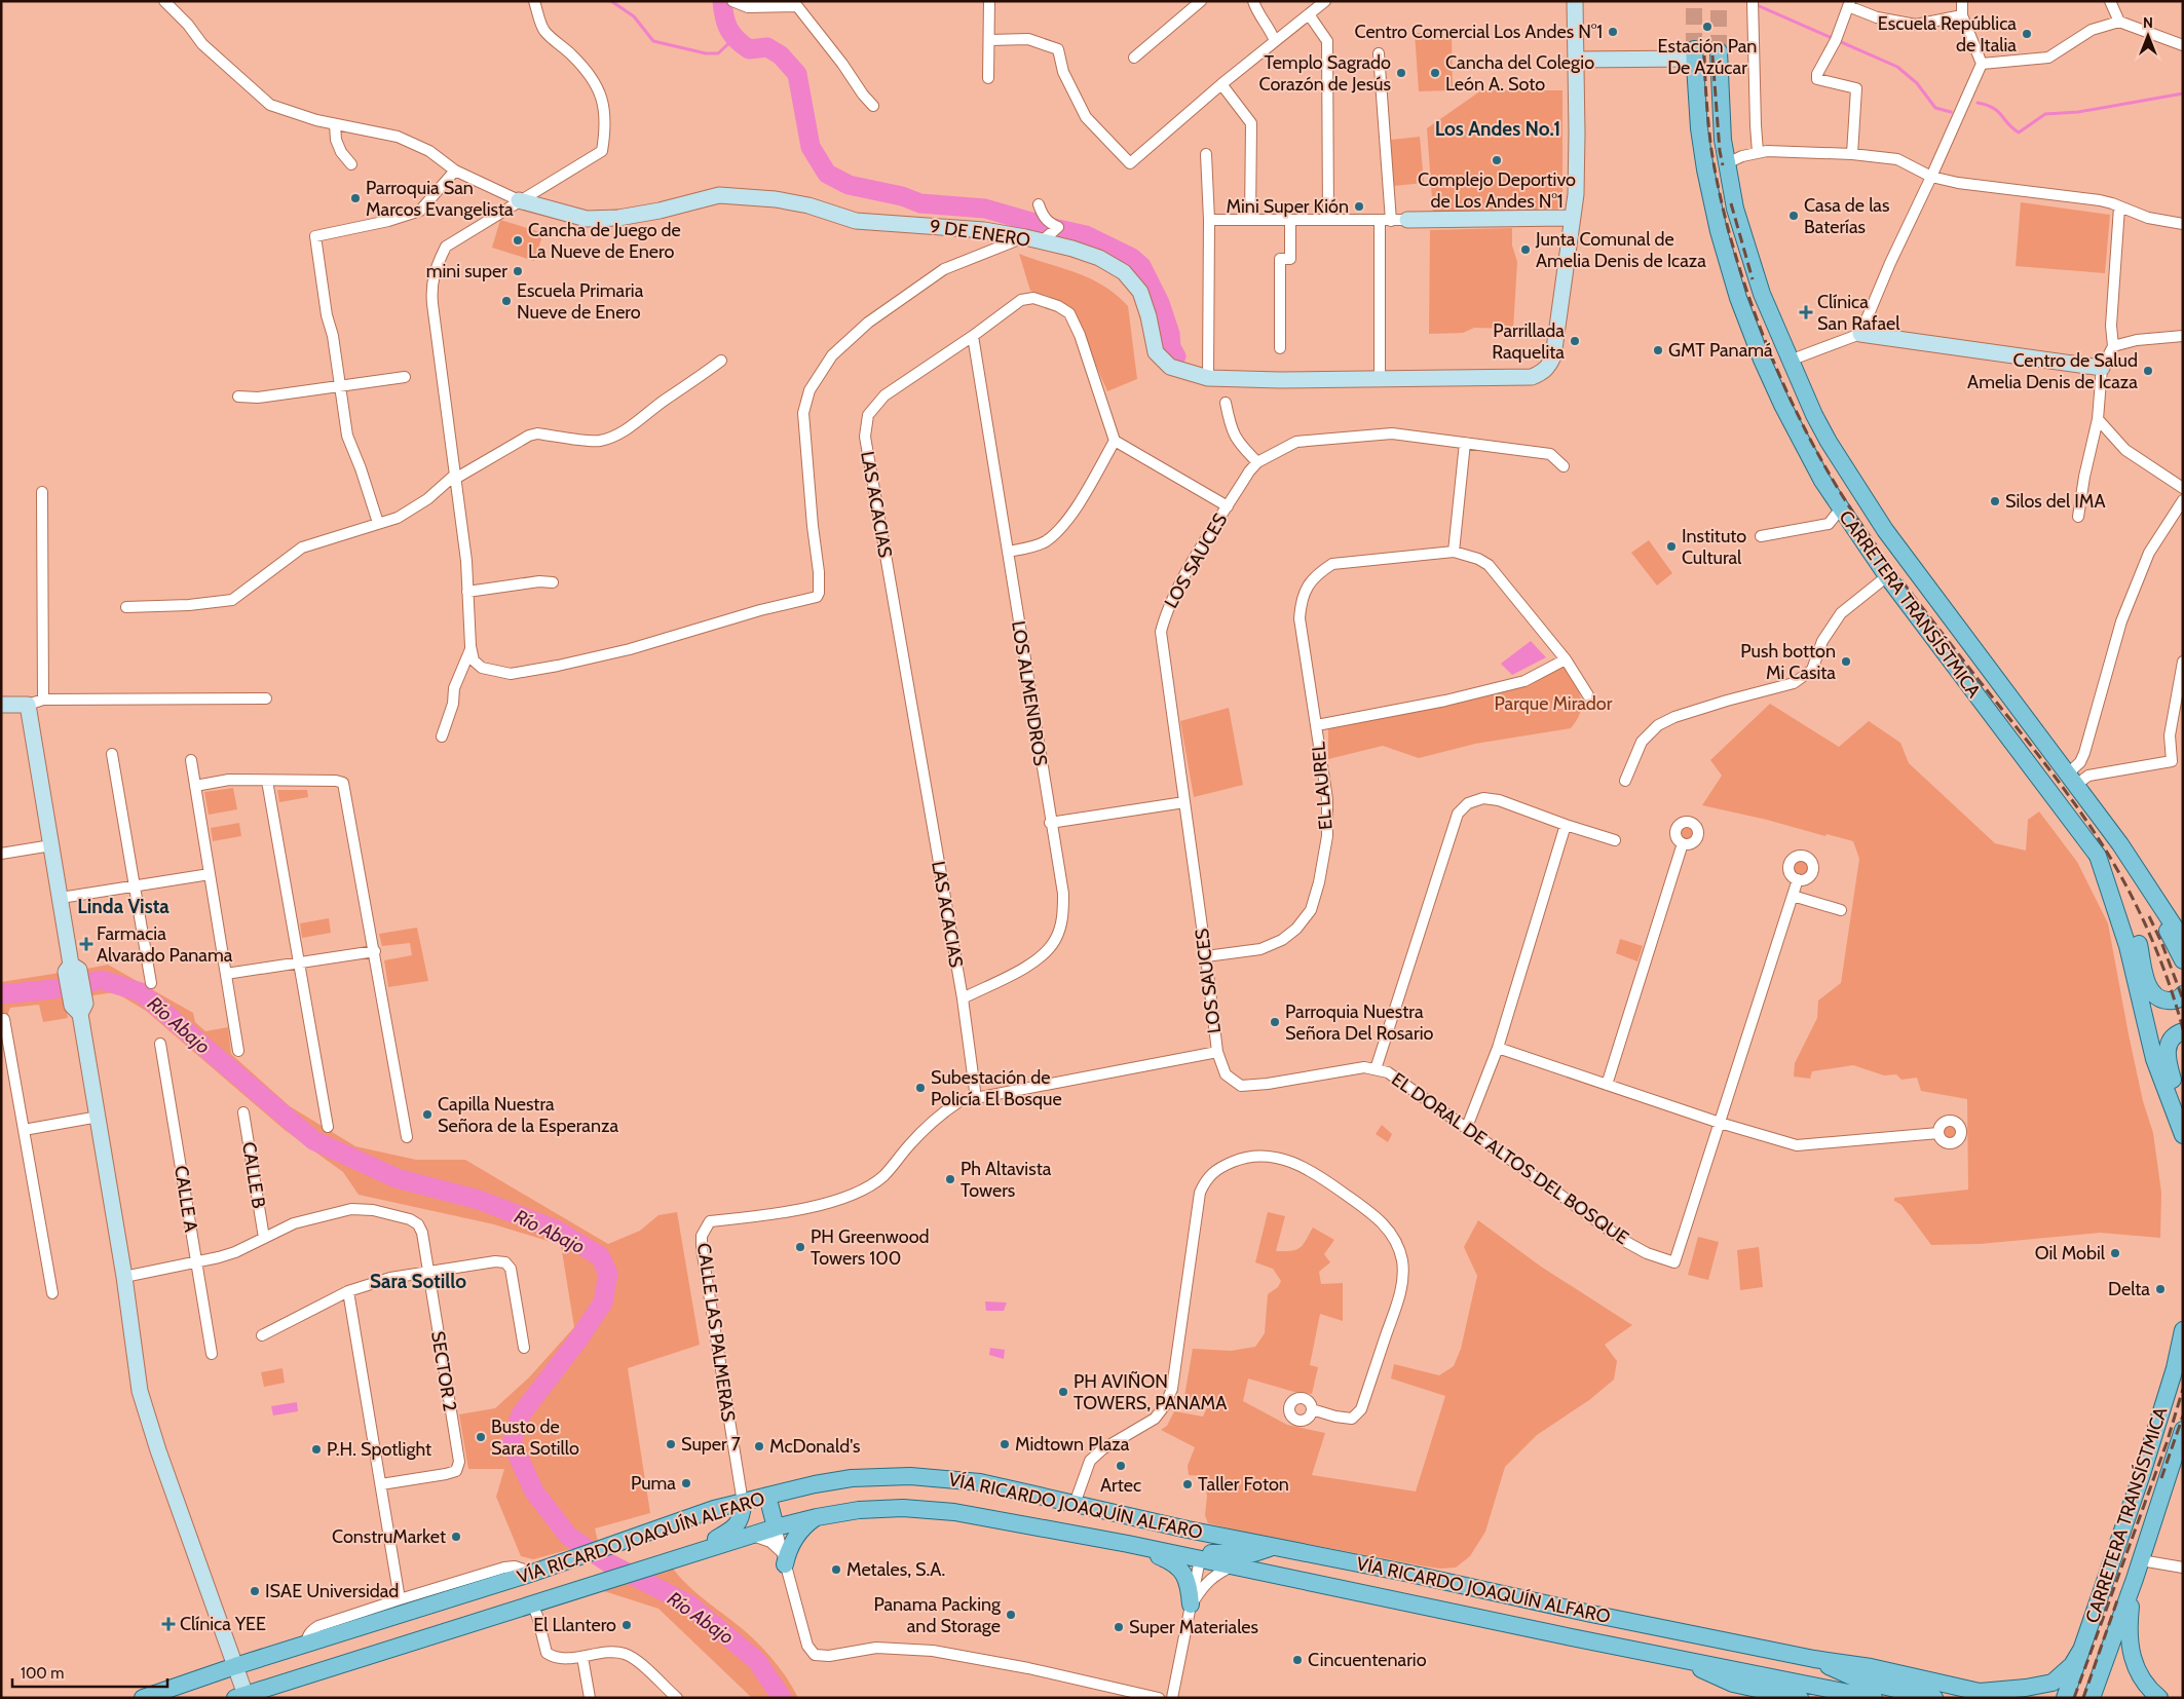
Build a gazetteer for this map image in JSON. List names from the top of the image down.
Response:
{
  "streets": {
    "main road": ["CARRETERA TRANSÍSTMICA", "VÍA RICARDO JOAQUÍN ALFARO"],
    "street": [
      "9 DE ENERO",
      "LAS ACACIAS",
      "LOS SAUCES",
      "LOS ALMENDROS",
      "EL LAUREL",
      "EL DORAL DE ALTOS DEL BOSQUE",
      "CALLE B",
      "CALLE A",
      "CALLE LAS PALMERAS",
      "SECTOR 2"
    ]
  },
  "crossings": [
    ["LAS ACACIAS", "LOS ALMENDROS"],
    ["LAS ACACIAS", "CALLE LAS PALMERAS"],
    ["LOS SAUCES", "EL LAUREL"],
    ["LOS SAUCES", "EL DORAL DE ALTOS DEL BOSQUE"],
    ["LOS SAUCES", "CALLE LAS PALMERAS"],
    ["CALLE B", "SECTOR 2"],
    ["CALLE LAS PALMERAS", "VÍA RICARDO JOAQUÍN ALFARO"]
  ],
  "districts": ["Los Andes No.1", "Linda Vista", "Sara Sotillo"],
  "water": ["Río Abajo"],
  "parks": ["Parque Mirador"],
  "places": {
    "other": [
      "Estación Pan De Azúcar",
      "Centro Comercial Los Andes N°1",
      "Escuela República de Italia",
      "Templo Sagrado Corazón de Jesús",
      "Cancha del Colegio León A. Soto",
      "Complejo Deportivo de Los Andes N°1",
      "Parroquia San Marcos Evangelista",
      "Mini Super Kión",
      "Casa de las Baterías",
      "Cancha de Juego de La Nueve de Enero",
      "Junta Comunal de Amelia Denis de Icaza",
      "mini super",
      "Escuela Primaria Nueve de Enero",
      "Parrillada Raquelita",
      "GMT Panamá",
      "Centro de Salud Amelia Denis de Icaza",
      "Silos del IMA",
      "Instituto Cultural",
      "Push botton Mi Casita",
      "Parroquia Nuestra Señora Del Rosario",
      "Subestación de Policía El Bosque",
      "Capilla Nuestra Señora de la Esperanza",
      "Ph Altavista Towers",
      "PH Greenwood Towers 100",
      "Oil Mobil",
      "Delta",
      "PH AVIÑON TOWERS, PANAMA",
      "Busto de Sara Sotillo",
      "Super 7",
      "Midtown Plaza",
      "McDonald's",
      "P.H. Spotlight",
      "Artec",
      "Puma",
      "Taller Foton",
      "ConstruMarket",
      "Metales, S.A.",
      "ISAE Universidad",
      "Panama Packing and Storage",
      "El Llantero",
      "Super Materiales",
      "Cincuentenario"
    ],
    "health": ["Clínica San Rafael", "Farmacia Alvarado Panama", "Clínica YEE"]
  },
  "scale_bar": "100 m",
  "north": "top"
}
